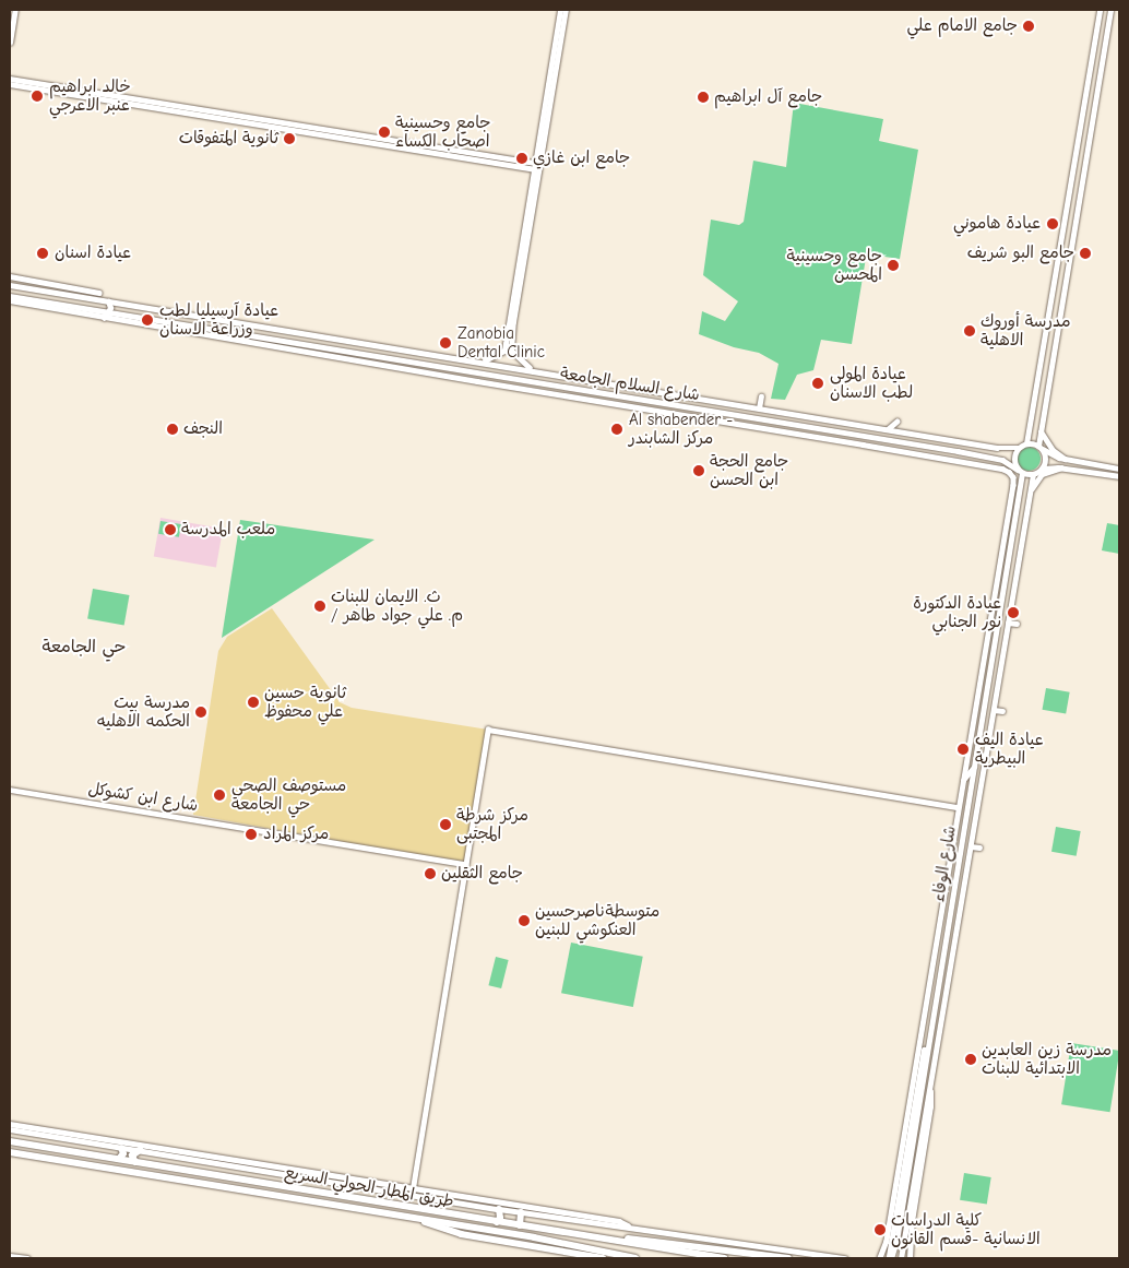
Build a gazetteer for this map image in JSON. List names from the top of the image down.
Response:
{
  "streets": {
    "highway": ["طريق المطار الحولي السريع"],
    "main road": ["شارع الوفاء"],
    "street": ["شارع السلام الجامعة", "شارع ابن كشوكل"]
  },
  "crossings": [
    ["شارع السلام الجامعة", "شارع الوفاء"]
  ],
  "districts": ["حي الجامعة"],
  "places": [
    "جامع الامام علي",
    "خالد ابراهيم عنبر الاعرجي",
    "جامع آل ابراهيم",
    "جامع وحسينية اصحاب الكساء",
    "ثانوية المتفوقات",
    "جامع ابن غازي",
    "عيادة هاموني",
    "عيادة اسنان",
    "جامع البو شريف",
    "جامع وحسينية المحسن",
    "عيادة آرسيليا لطب وزراعة الاسنان",
    "مدرسة أوروك الاهلية",
    "Zanobia Dental Clinic",
    "عيادة المولى لطب الاسنان",
    "النجف",
    "Al shabender - مركز الشابندر",
    "جامع الحجة ابن الحسن",
    "ملعب المدرسة",
    "ث. الايمان للبنات / م. علي جواد طاهر",
    "عيادة الدكتورة نور الجنابي",
    "ثانوية حسين علي محفوظ",
    "مدرسة بيت الحكمه الاهليه",
    "عيادة اليف البيطرية",
    "مستوصف الصحي حي الجامعة",
    "مركز شرطة المجتبى",
    "مركز المراد",
    "جامع الثقلين",
    "متوسطةناصرحسين العنكوشي للبنين",
    "مدرسة زين العابدين الابتدائية للبنات",
    "كلية الدراسات الانسانية -قسم القانون"
  ]
}
